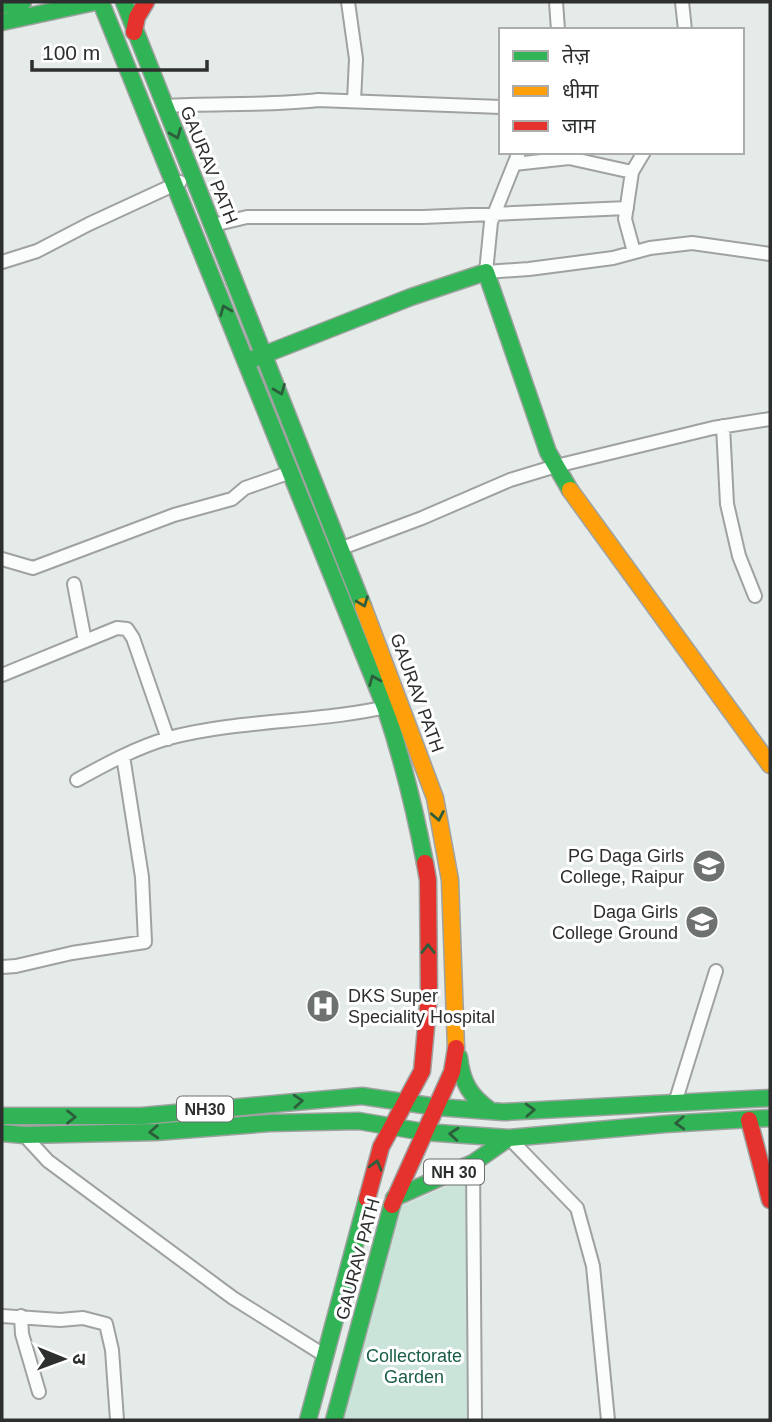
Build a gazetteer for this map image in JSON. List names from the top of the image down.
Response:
{
  "streets": {
    "main road": ["GAURAV PATH", "NH30", "NH 30"]
  },
  "crossings": [
    ["GAURAV PATH", "NH30"],
    ["GAURAV PATH", "NH 30"],
    ["NH30", "NH 30"]
  ],
  "parks": ["Collectorate Garden"],
  "places": {
    "school or university": ["PG Daga Girls College, Raipur", "Daga Girls College Ground"],
    "hospital": ["DKS Super Speciality Hospital"]
  },
  "legend": ["तेज़", "धीमा", "जाम"],
  "scale_bar": "100 m",
  "north": "right"
}
